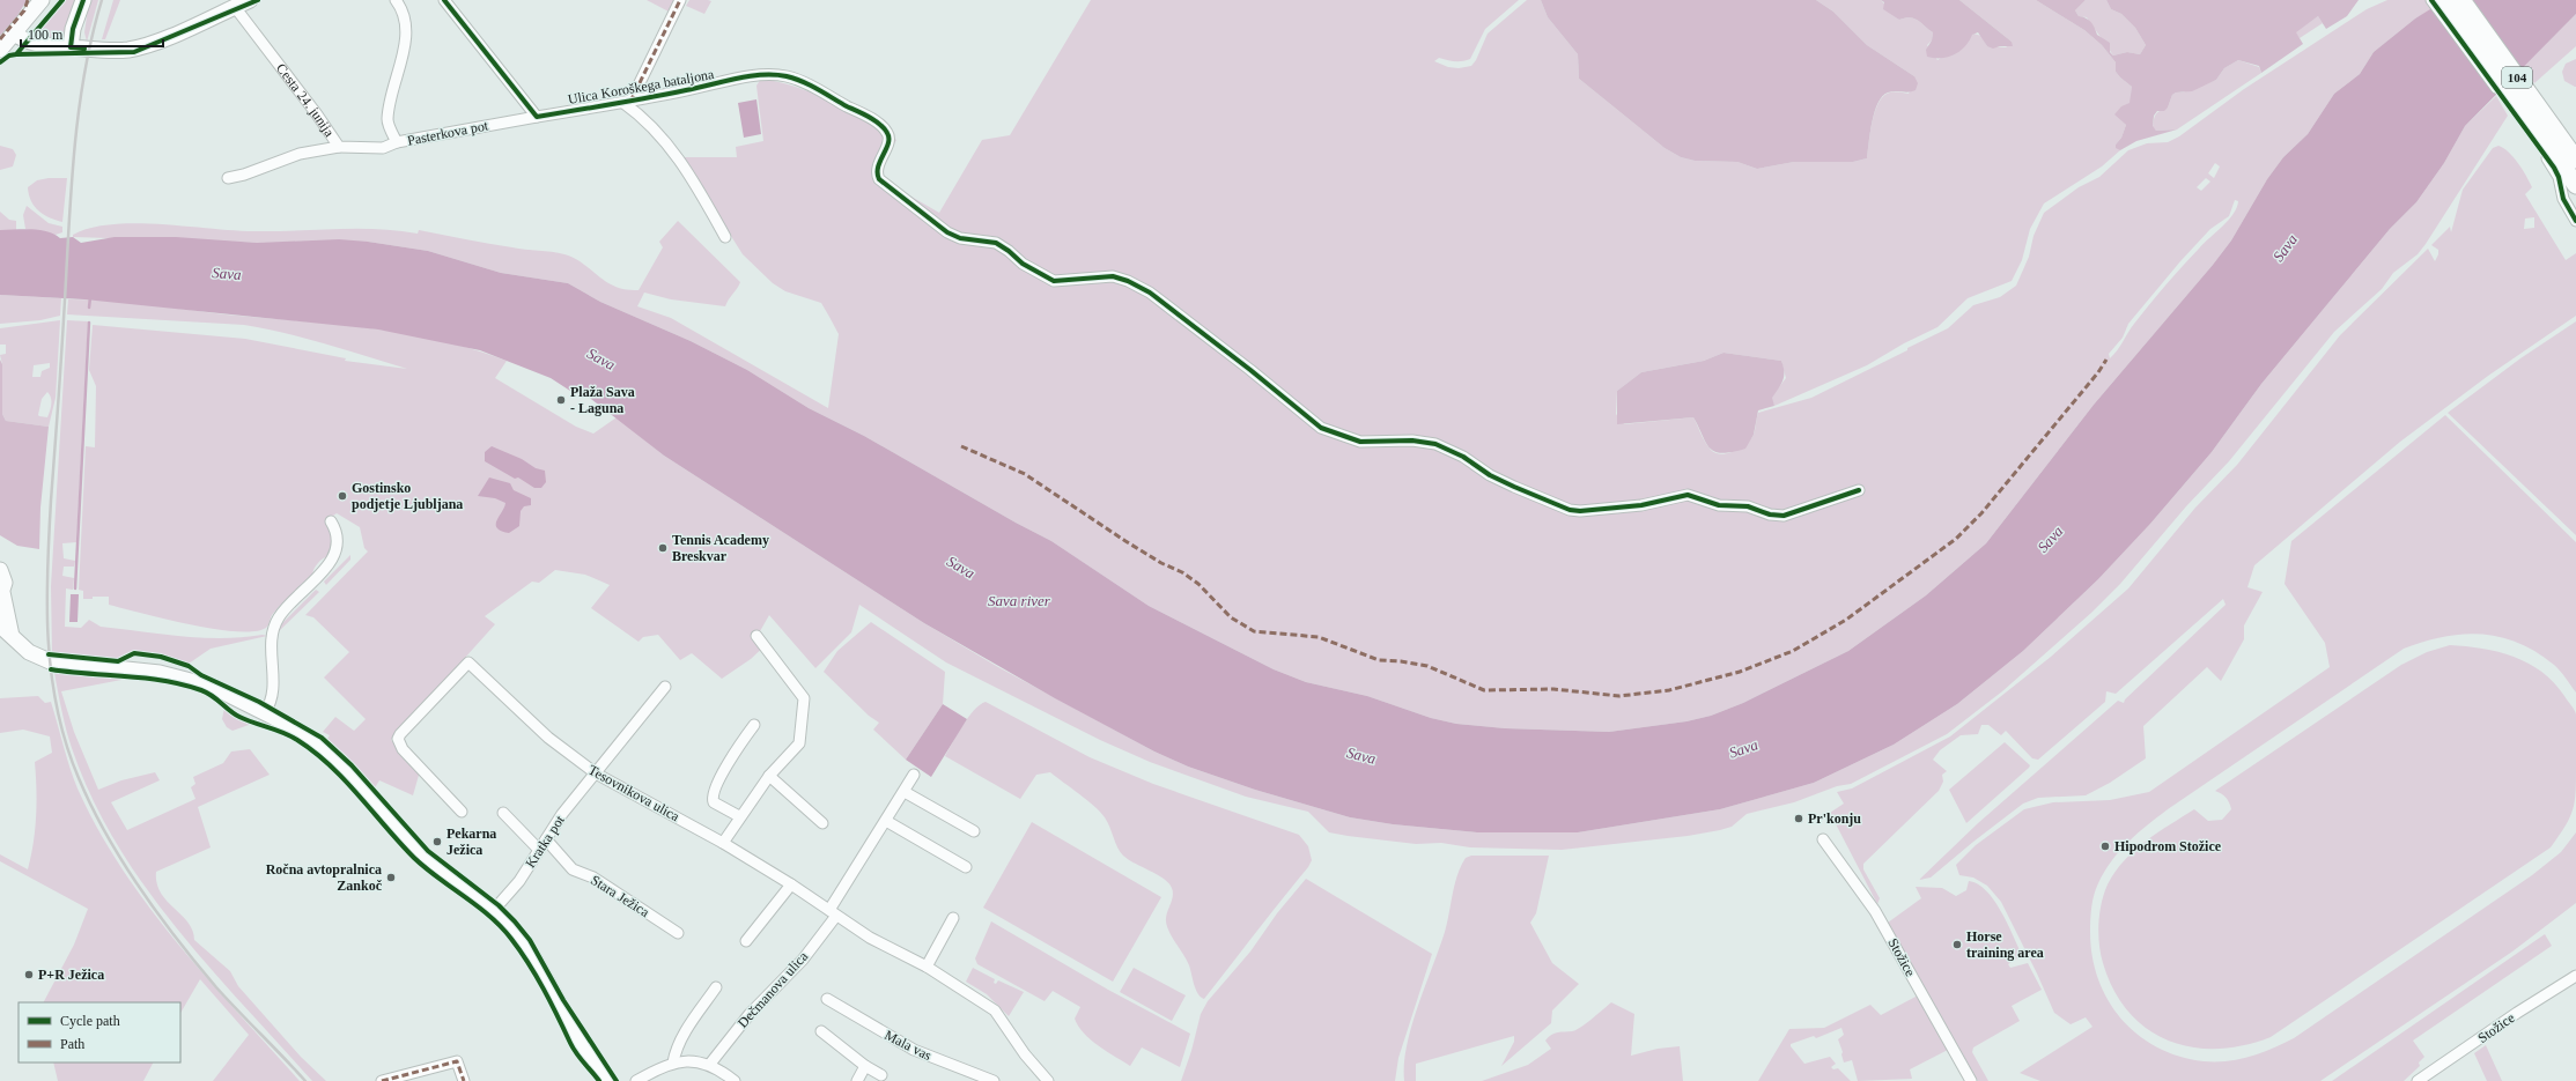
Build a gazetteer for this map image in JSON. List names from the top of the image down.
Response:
{
  "streets": {
    "main road": ["104"],
    "street": [
      "Ulica Koroškega bataljona",
      "Cesta 24. junija",
      "Pasterkova pot",
      "Tesovnikova ulica",
      "Kratka pot",
      "Stara Ježica",
      "Stožice",
      "Dečmanova ulica",
      "Mala vas"
    ]
  },
  "crossings": [
    ["Ulica Koroškega bataljona", "Pasterkova pot"],
    ["Cesta 24. junija", "Pasterkova pot"],
    ["Tesovnikova ulica", "Kratka pot"],
    ["Tesovnikova ulica", "Dečmanova ulica"],
    ["Kratka pot", "Stara Ježica"]
  ],
  "water": ["Sava", "Sava river"],
  "places": [
    "Plaža Sava - Laguna",
    "Gostinsko podjetje Ljubljana",
    "Tennis Academy Breskvar",
    "Pr'konju",
    "Pekarna Ježica",
    "Hipodrom Stožice",
    "Ročna avtopralnica Zankoč",
    "Horse training area",
    "P+R Ježica"
  ],
  "legend": ["Cycle path", "Path"],
  "scale_bar": "100 m"
}
